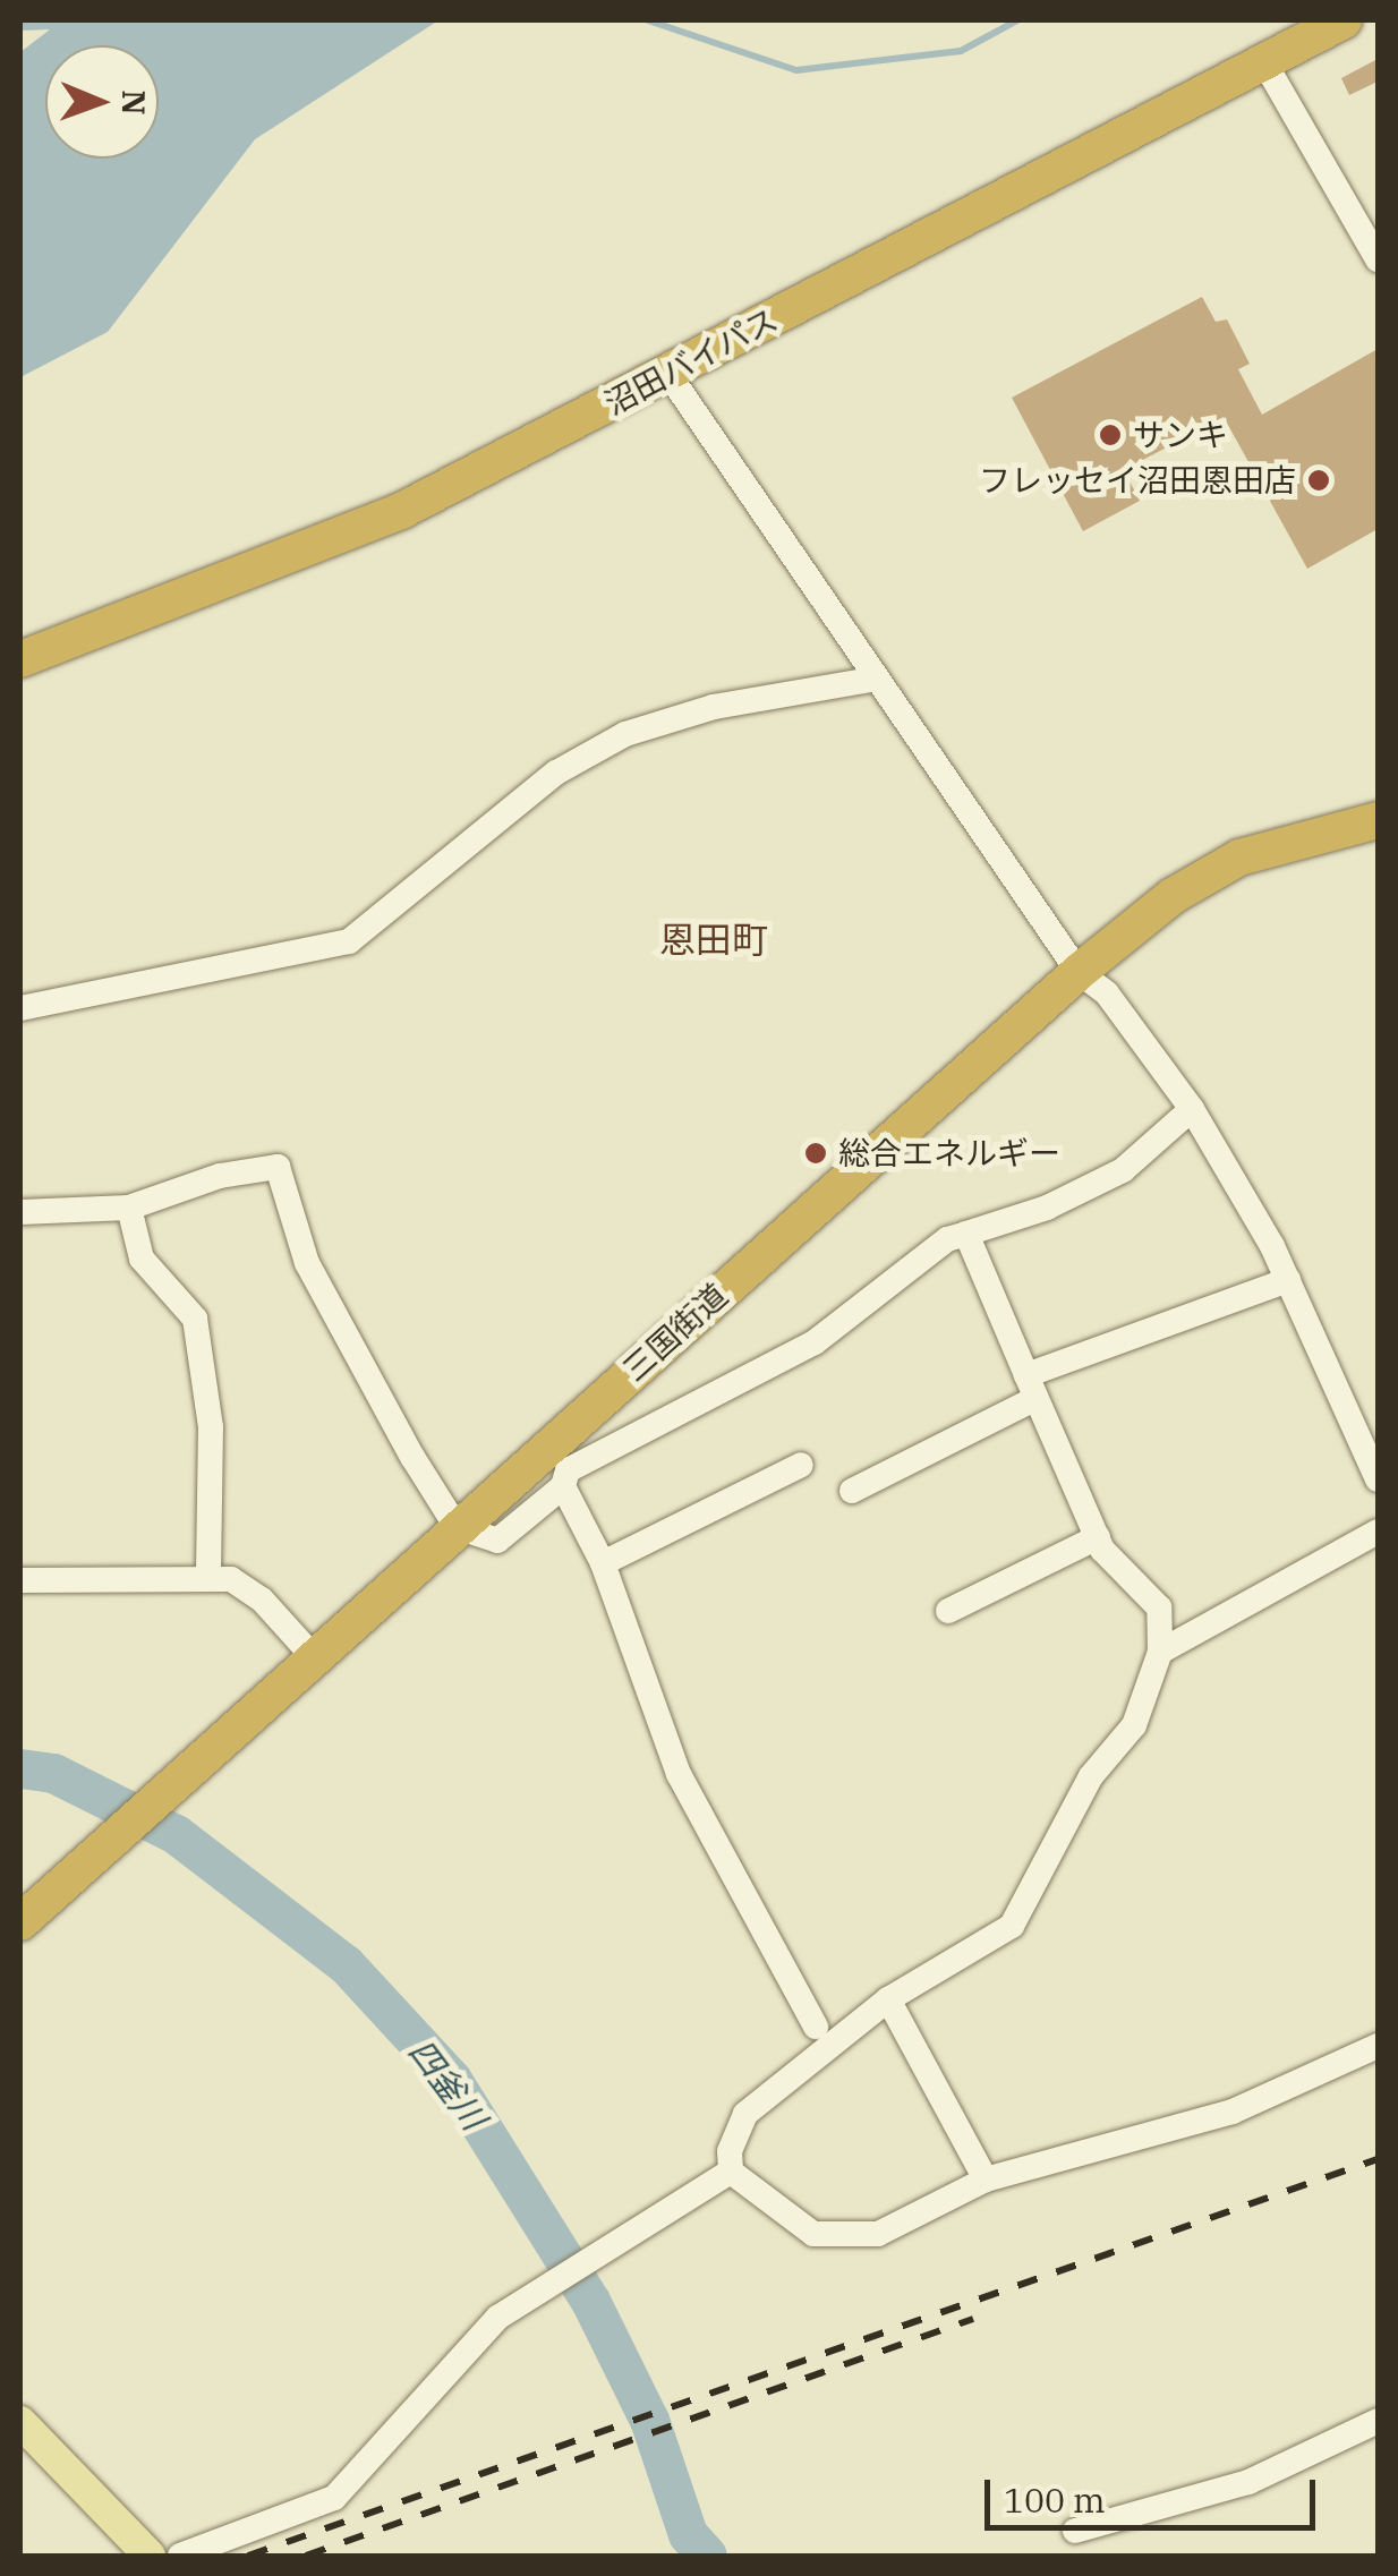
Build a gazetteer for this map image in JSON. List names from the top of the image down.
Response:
{
  "streets": {
    "highway": ["沼田バイパス", "三国街道"]
  },
  "districts": ["恩田町"],
  "water": ["四釜川"],
  "places": ["サンキ", "フレッセイ沼田恩田店", "総合エネルギー"],
  "scale_bar": "100 m",
  "north": "right"
}
